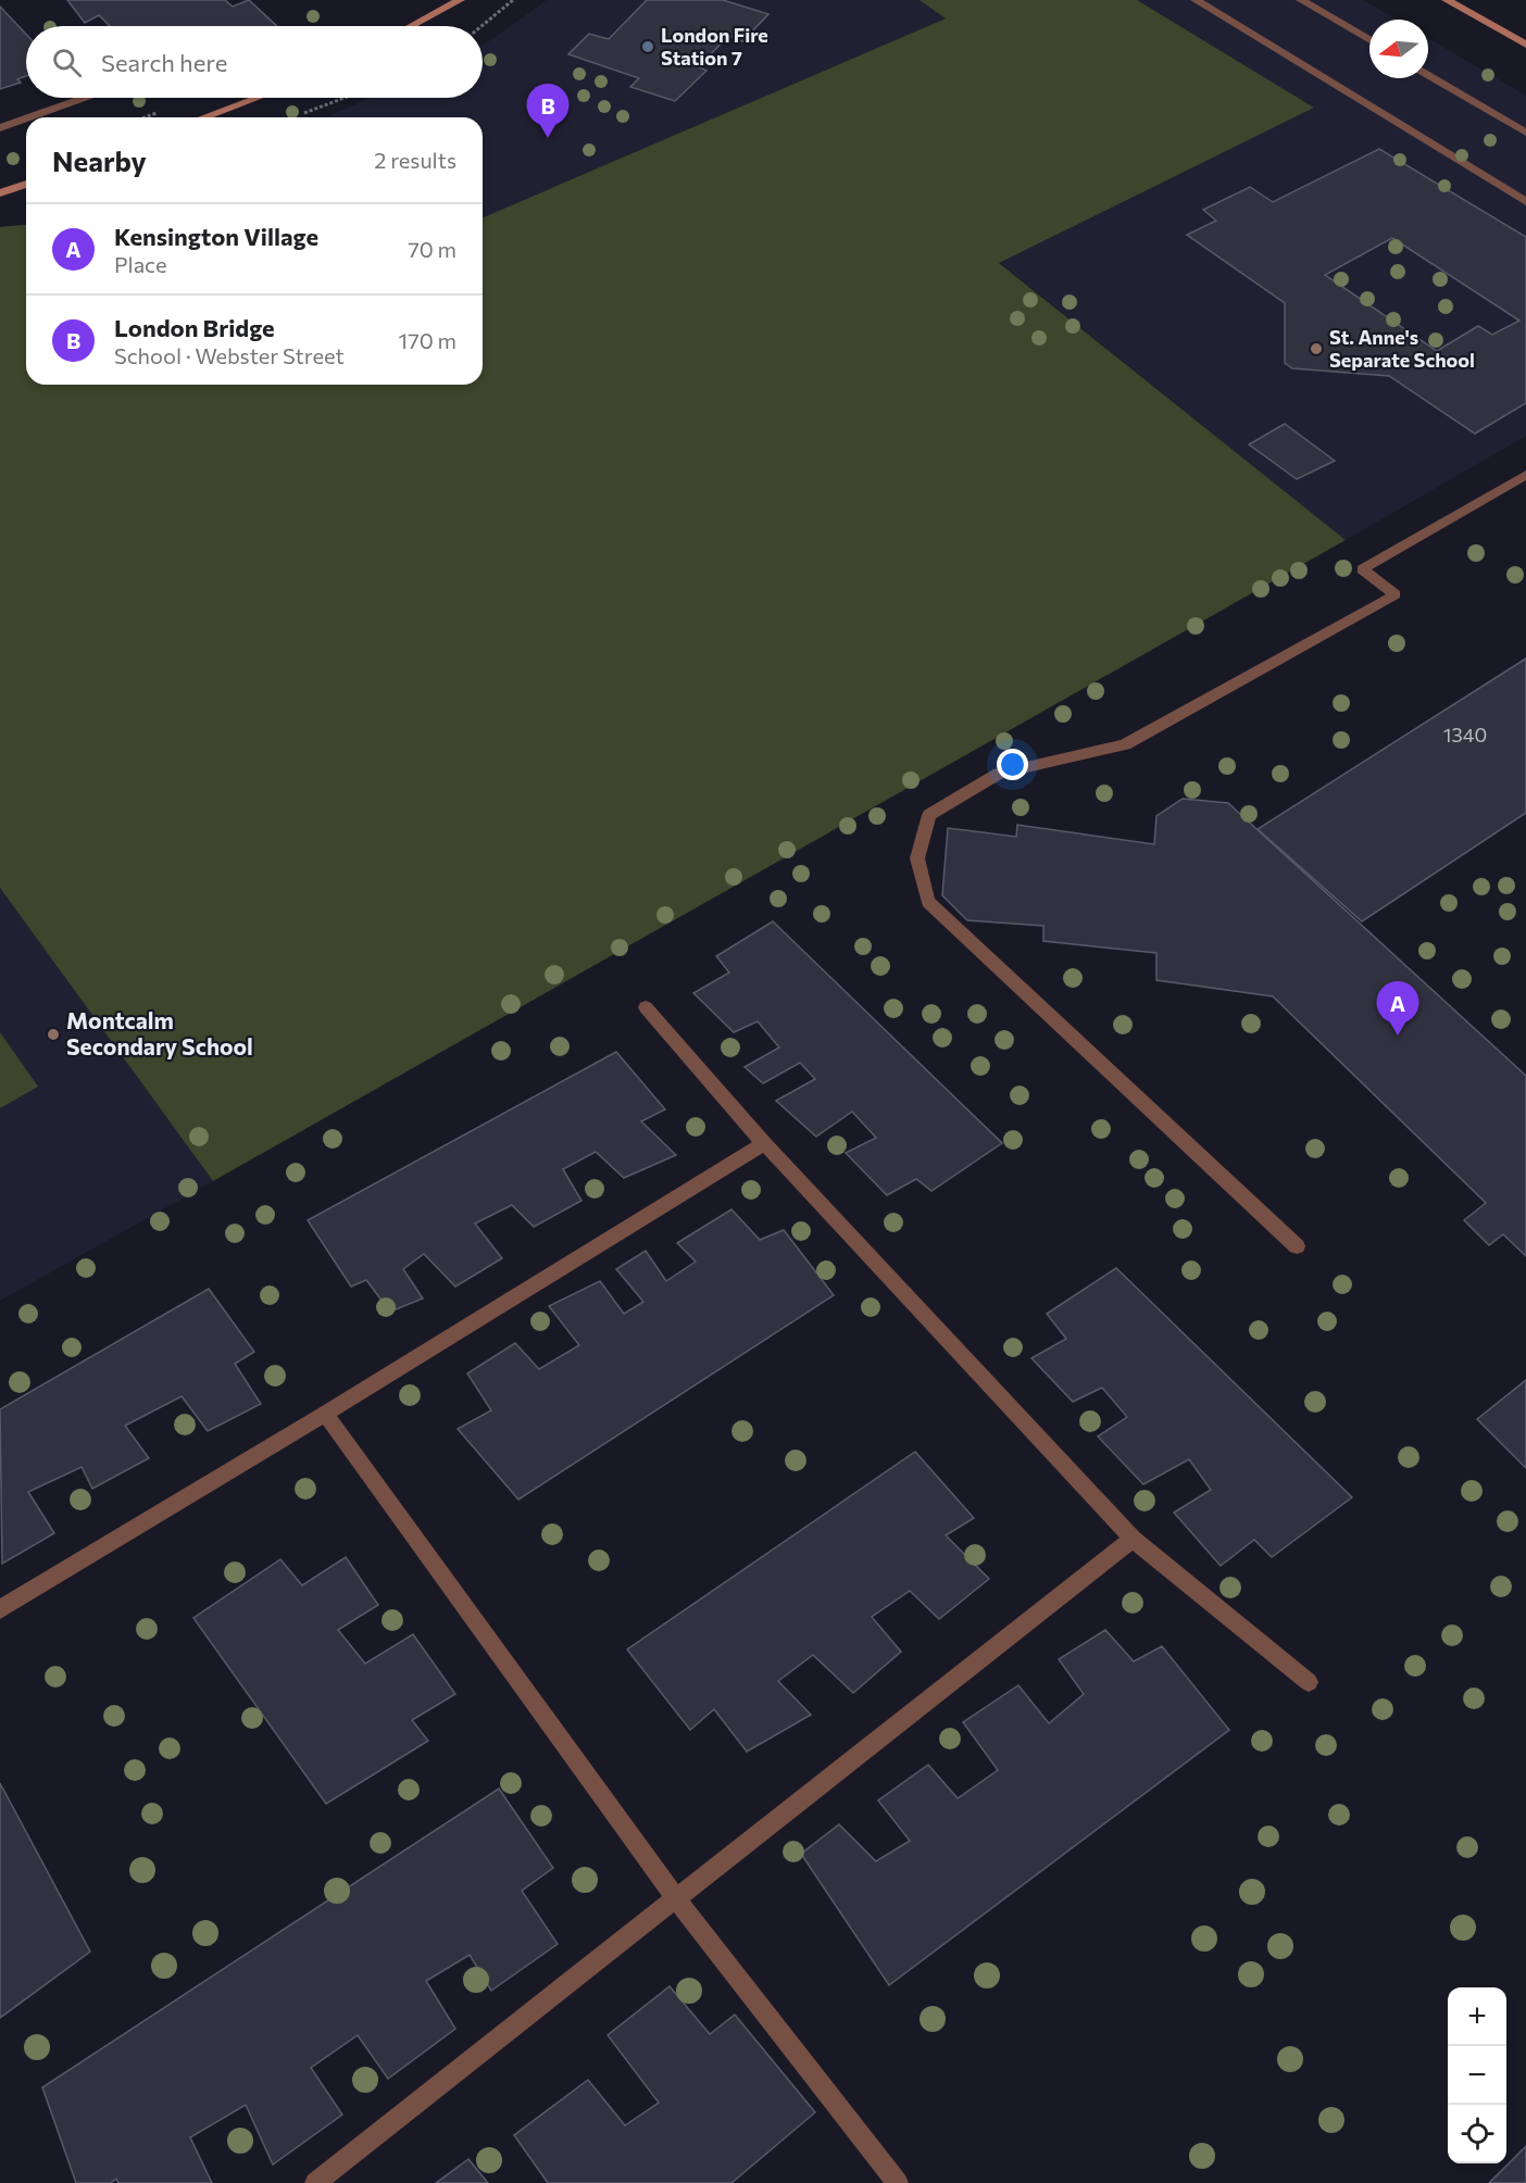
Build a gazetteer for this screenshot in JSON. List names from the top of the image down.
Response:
{
  "places": ["London Fire Station 7", "St. Anne's Separate School", "Montcalm Secondary School"],
  "house_numbers": ["1340"],
  "north": "left",
  "page": {
    "search": "Search here",
    "pins": ["B", "A"],
    "heading": ["Nearby", "2 results"],
    "list": [
      {
        "mark": "A",
        "name": "Kensington Village",
        "note": "Place",
        "value": "70 m"
      },
      {
        "mark": "B",
        "name": "London Bridge",
        "note": "School · Webster Street",
        "value": "170 m"
      }
    ],
    "map_buttons": ["+", "−"]
  }
}
